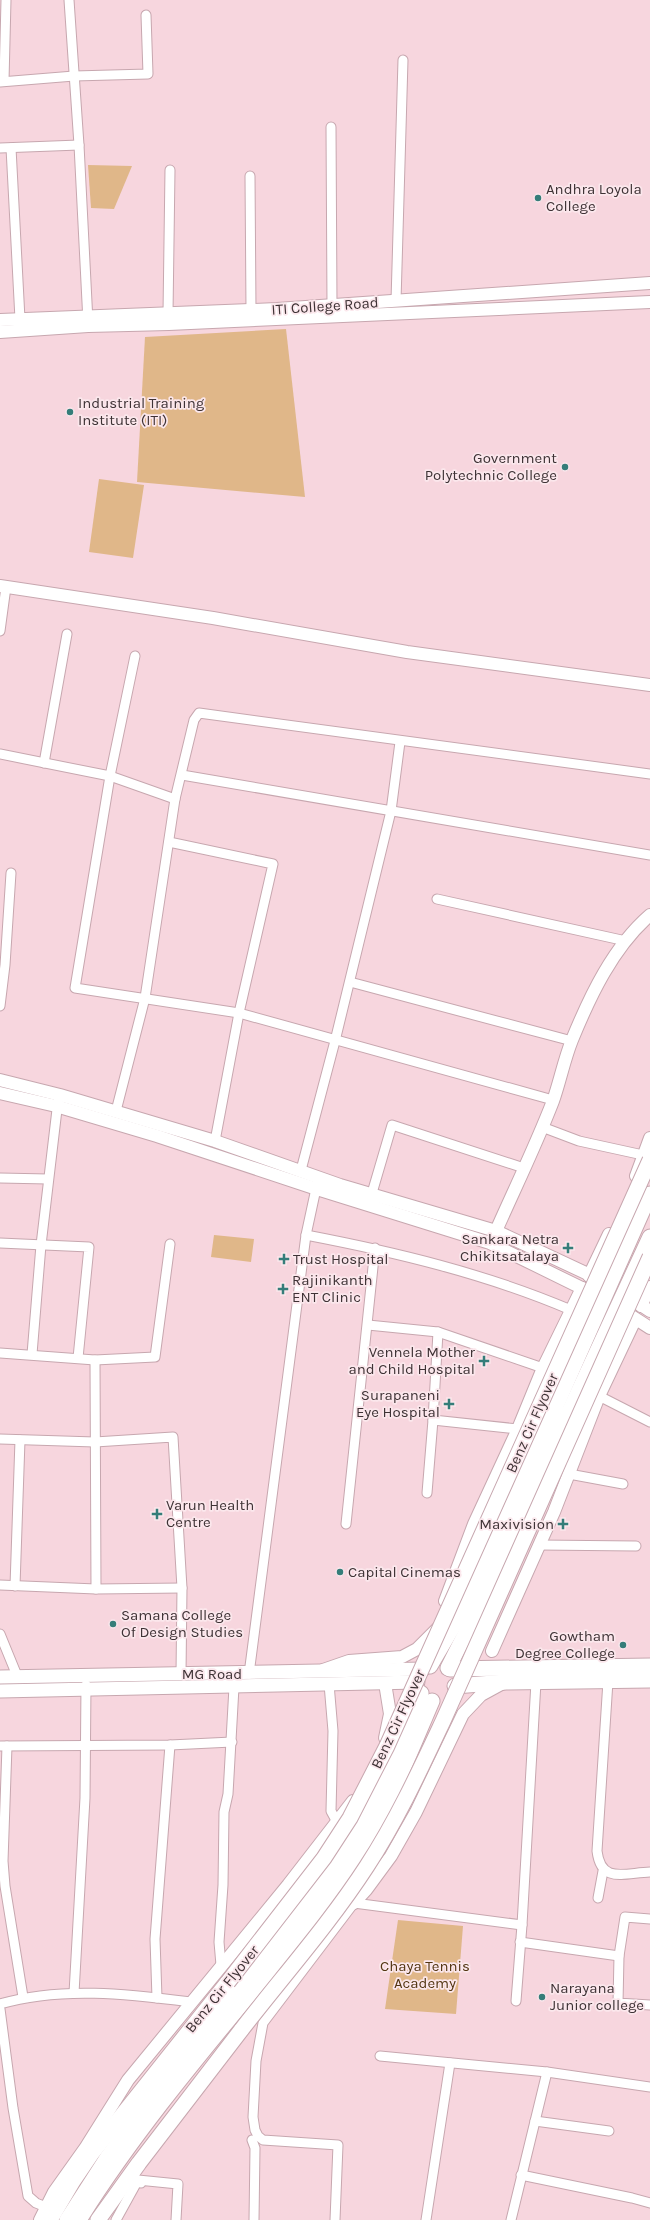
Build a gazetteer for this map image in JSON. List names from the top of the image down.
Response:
{
  "streets": {
    "main road": ["Benz Cir Flyover", "MG Road"],
    "street": ["ITI College Road"]
  },
  "parks": ["Chaya Tennis Academy"],
  "places": {
    "other": [
      "Andhra Loyola College",
      "Industrial Training Institute (ITI)",
      "Government Polytechnic College",
      "Capital Cinemas",
      "Samana College Of Design Studies",
      "Gowtham Degree College",
      "Narayana Junior college"
    ],
    "health": [
      "Sankara Netra Chikitsatalaya",
      "Trust Hospital",
      "Rajinikanth ENT Clinic",
      "Vennela Mother and Child Hospital",
      "Surapaneni Eye Hospital",
      "Varun Health Centre",
      "Maxivision"
    ]
  }
}
